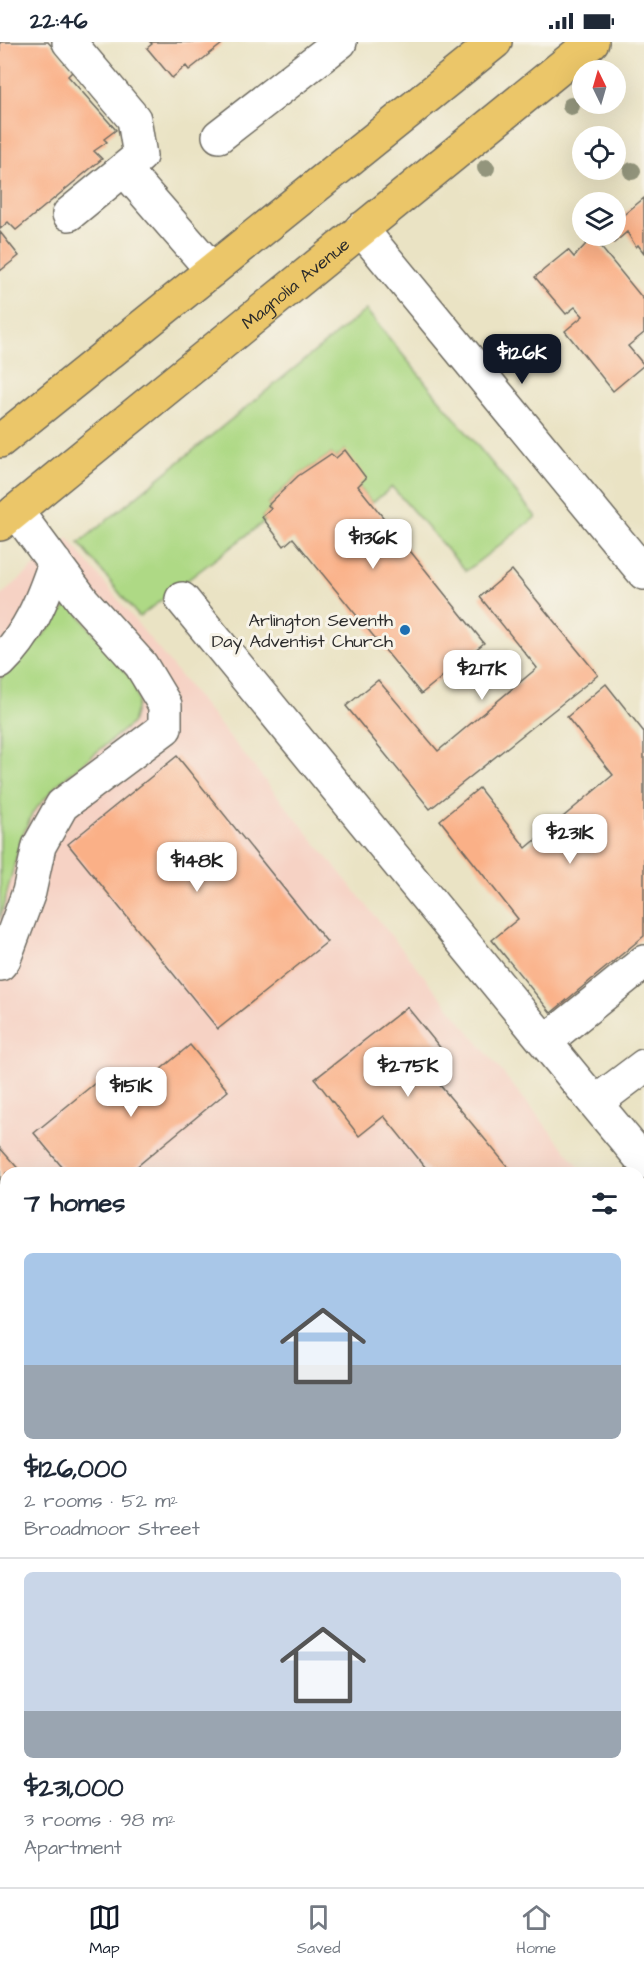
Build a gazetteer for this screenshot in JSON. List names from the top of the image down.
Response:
{
  "streets": {
    "main road": ["Magnolia Avenue"]
  },
  "places": ["Arlington Seventh Day Adventist Church"],
  "north": "top",
  "page": {
    "status": "22:46",
    "price": [
      "$126K",
      "$136K",
      "$217K",
      "$231K",
      "$148K",
      "$275K",
      "$151K"
    ],
    "heading": "7 homes",
    "list": [
      {
        "name": "$126,000",
        "note": "2 rooms · 52 m² · Broadmoor Street"
      },
      {
        "name": "$231,000",
        "note": "3 rooms · 98 m² · Apartment"
      }
    ],
    "tabs": ["Map", "Saved", "Home"]
  }
}
